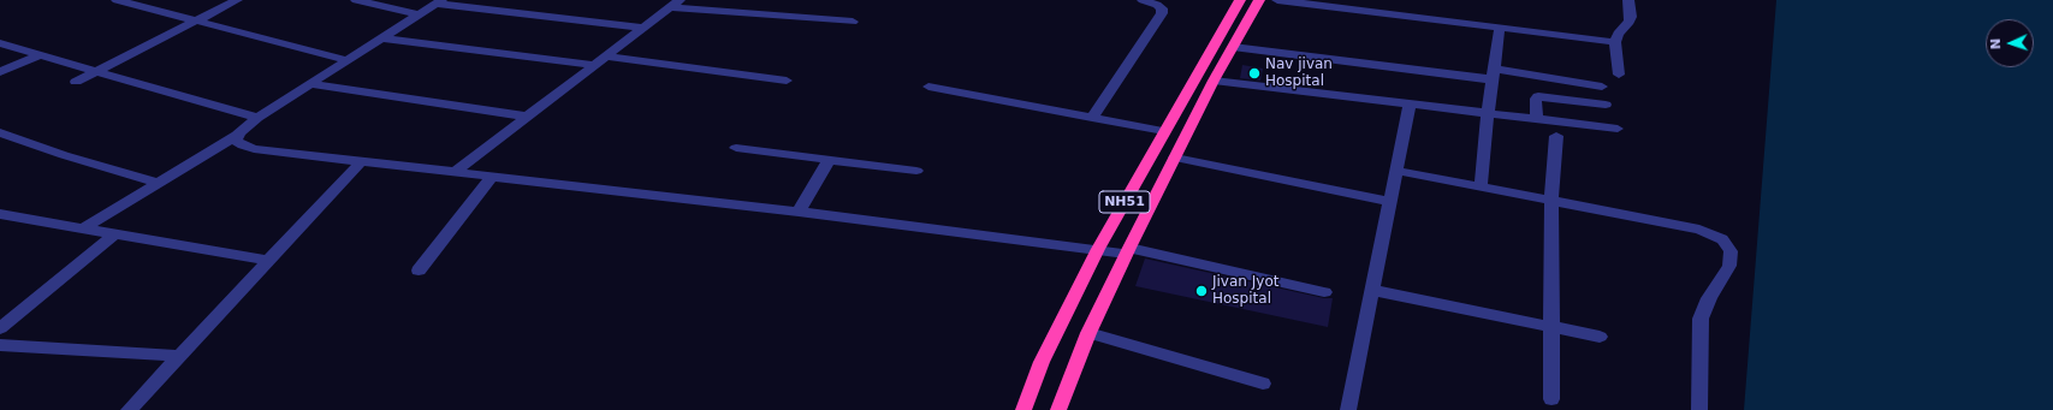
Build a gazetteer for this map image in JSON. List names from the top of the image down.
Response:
{
  "streets": {
    "highway": ["NH51"]
  },
  "places": ["Nav jivan Hospital", "Jivan Jyot Hospital"],
  "north": "left"
}
